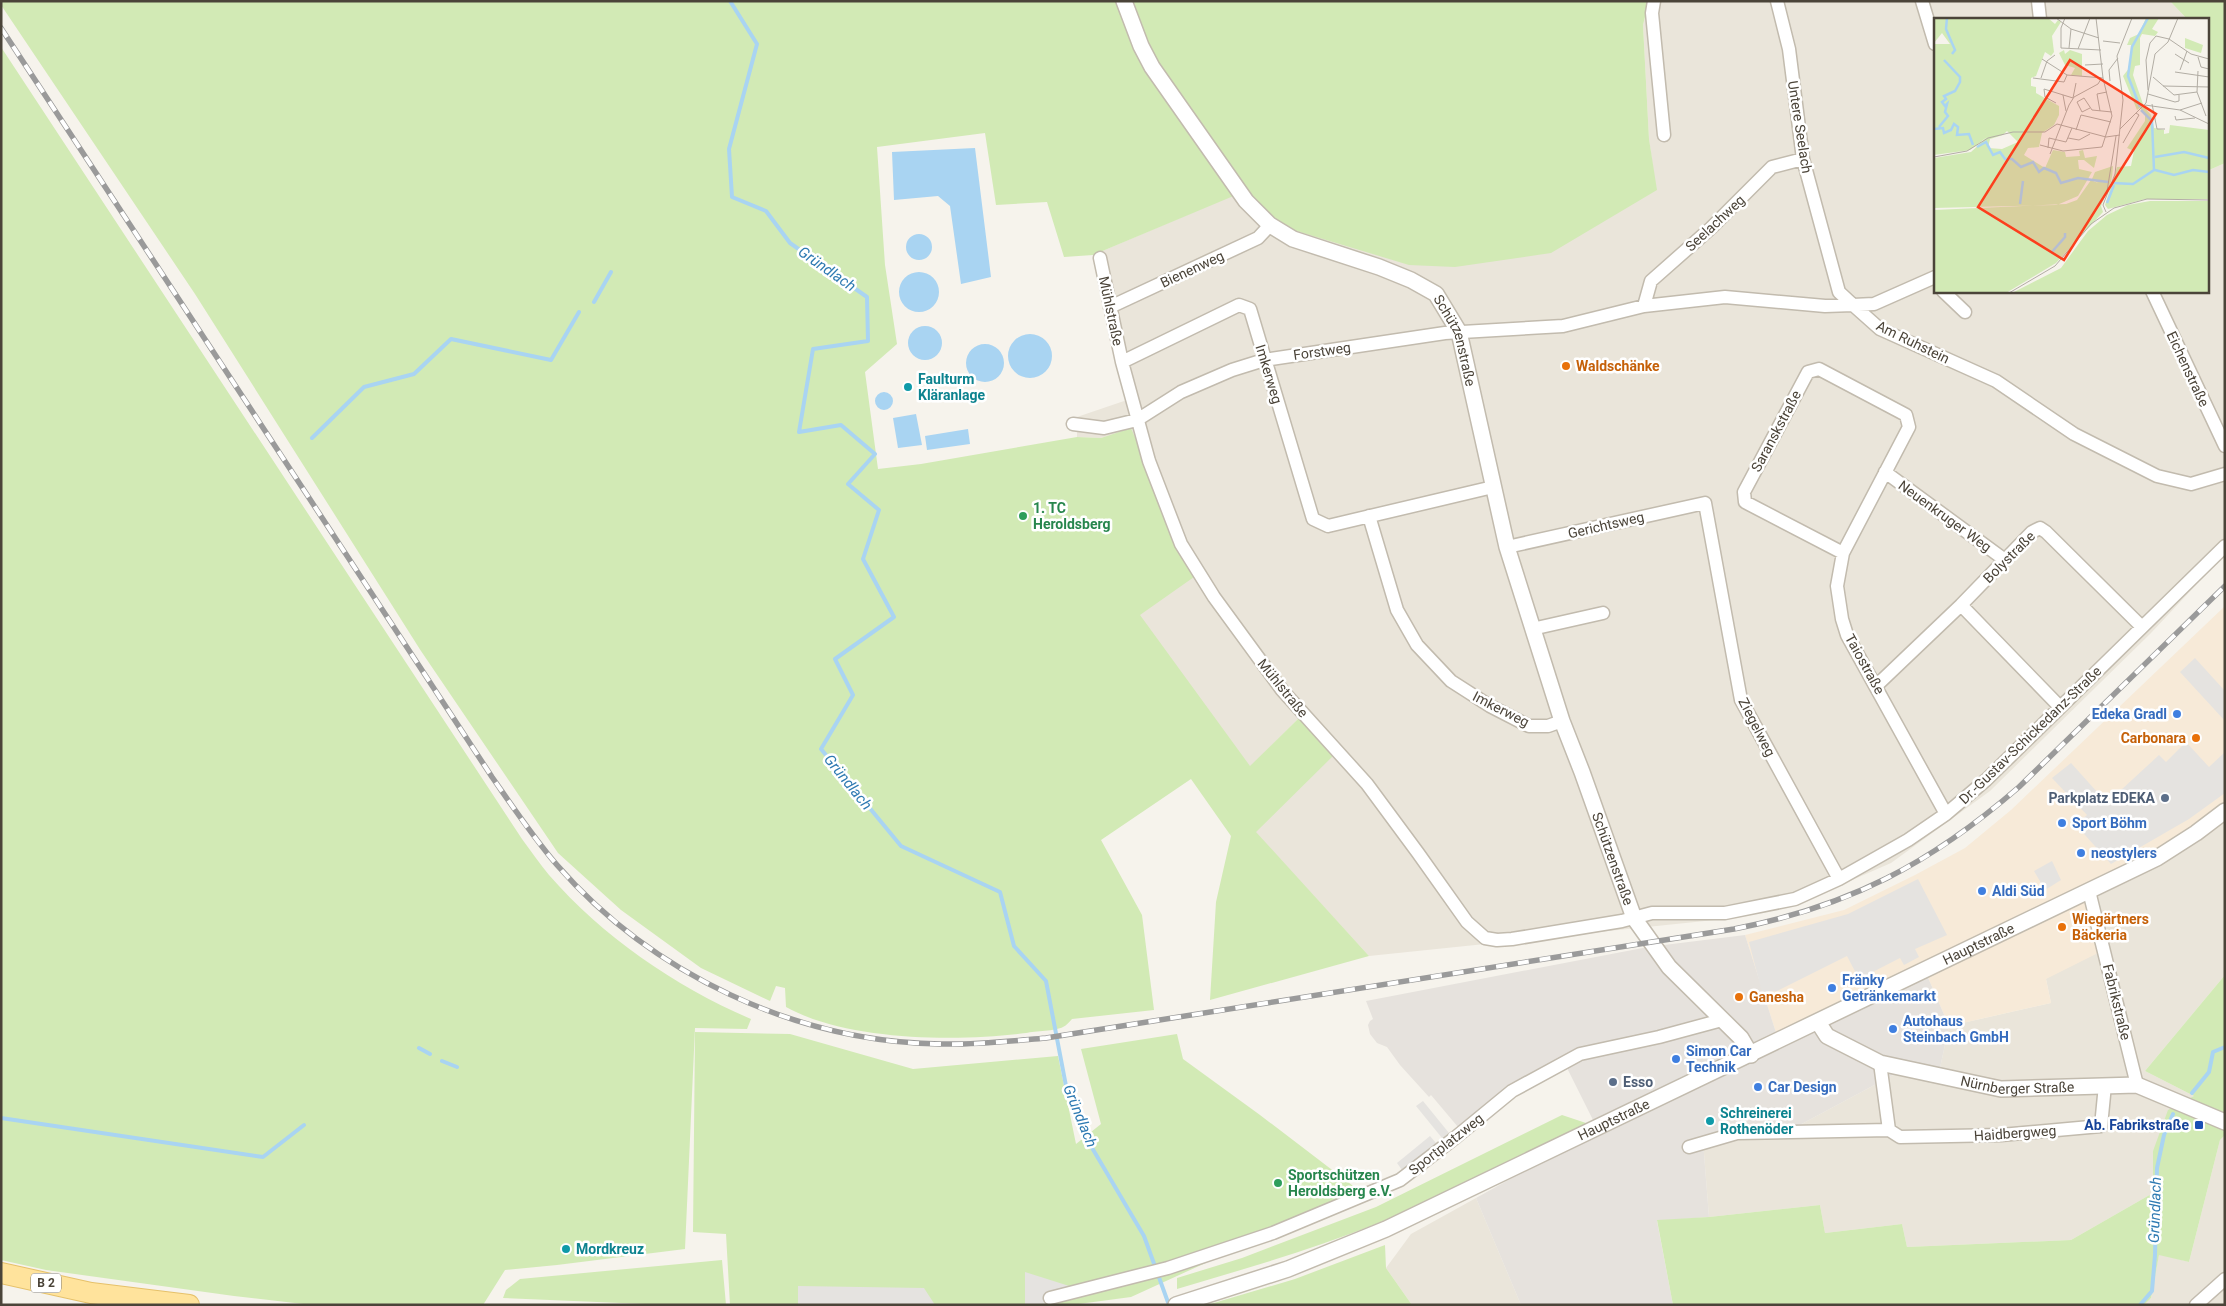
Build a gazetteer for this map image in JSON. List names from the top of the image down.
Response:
{
  "streets": {
    "main road": ["B 2"],
    "street": [
      "Untere Seelach",
      "Seelachweg",
      "Bienenweg",
      "Mühlstraße",
      "Schützenstraße",
      "Am Ruhstein",
      "Forstweg",
      "Eichenstraße",
      "Imkerweg",
      "Saranskstraße",
      "Neuenkruger Weg",
      "Gerichtsweg",
      "Bolystraße",
      "Taiostraße",
      "Ziegelweg",
      "Dr.-Gustav-Schickedanz-Straße",
      "Hauptstraße",
      "Fabrikstraße",
      "Nürnberger Straße",
      "Haidbergweg",
      "Sportplatzweg"
    ]
  },
  "crossings": [
    ["Untere Seelach", "Seelachweg"],
    ["Untere Seelach", "Am Ruhstein"],
    ["Bienenweg", "Mühlstraße"],
    ["Bienenweg", "Schützenstraße"],
    ["Mühlstraße", "Schützenstraße"],
    ["Mühlstraße", "Forstweg"],
    ["Mühlstraße", "Imkerweg"],
    ["Mühlstraße", "Dr.-Gustav-Schickedanz-Straße"],
    ["Schützenstraße", "Forstweg"],
    ["Schützenstraße", "Imkerweg"],
    ["Schützenstraße", "Gerichtsweg"],
    ["Schützenstraße", "Dr.-Gustav-Schickedanz-Straße"],
    ["Schützenstraße", "Hauptstraße"],
    ["Schützenstraße", "Sportplatzweg"],
    ["Forstweg", "Imkerweg"],
    ["Saranskstraße", "Taiostraße"],
    ["Neuenkruger Weg", "Bolystraße"],
    ["Neuenkruger Weg", "Taiostraße"],
    ["Gerichtsweg", "Ziegelweg"],
    ["Bolystraße", "Taiostraße"],
    ["Bolystraße", "Dr.-Gustav-Schickedanz-Straße"],
    ["Taiostraße", "Dr.-Gustav-Schickedanz-Straße"],
    ["Ziegelweg", "Dr.-Gustav-Schickedanz-Straße"],
    ["Hauptstraße", "Fabrikstraße"],
    ["Hauptstraße", "Nürnberger Straße"],
    ["Fabrikstraße", "Nürnberger Straße"],
    ["Nürnberger Straße", "Haidbergweg"]
  ],
  "water": ["Gründlach"],
  "places": {
    "other": [
      "Waldschänke",
      "Faulturm Kläranlage",
      "1. TC Heroldsberg",
      "Edeka Gradl",
      "Carbonara",
      "Parkplatz EDEKA",
      "Sport Böhm",
      "neostylers",
      "Aldi Süd",
      "Wiegärtners Bäckeria",
      "Fränky Getränkemarkt",
      "Ganesha",
      "Autohaus Steinbach GmbH",
      "Simon Car Technik",
      "Esso",
      "Car Design",
      "Schreinerei Rothenöder",
      "Sportschützen Heroldsberg e.V.",
      "Mordkreuz"
    ],
    "transit": ["Ab. Fabrikstraße"]
  }
}
